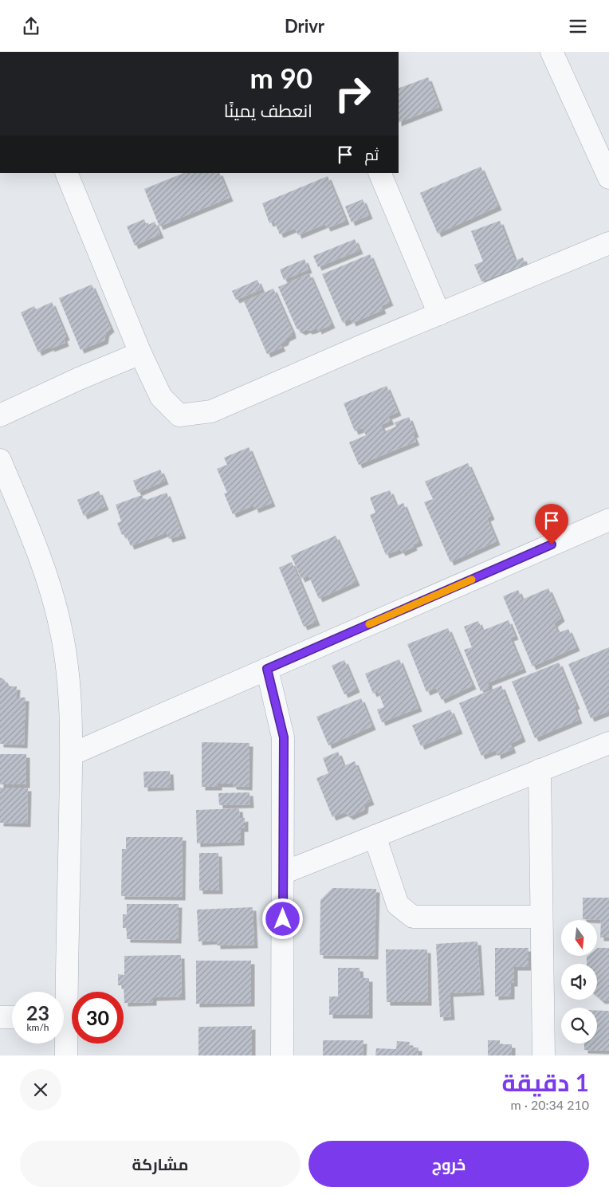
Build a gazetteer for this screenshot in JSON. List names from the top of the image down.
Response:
{
  "north": "bottom",
  "page": {
    "header": "Drivr",
    "turn": ["90 m", "انعطف يمينًا"],
    "then": "ثم",
    "speed": "23 km/h",
    "limit": "30",
    "heading": ["1 دقيقة", "210 m · 20:34"],
    "buttons": ["خروج", "مشاركة"]
  }
}
